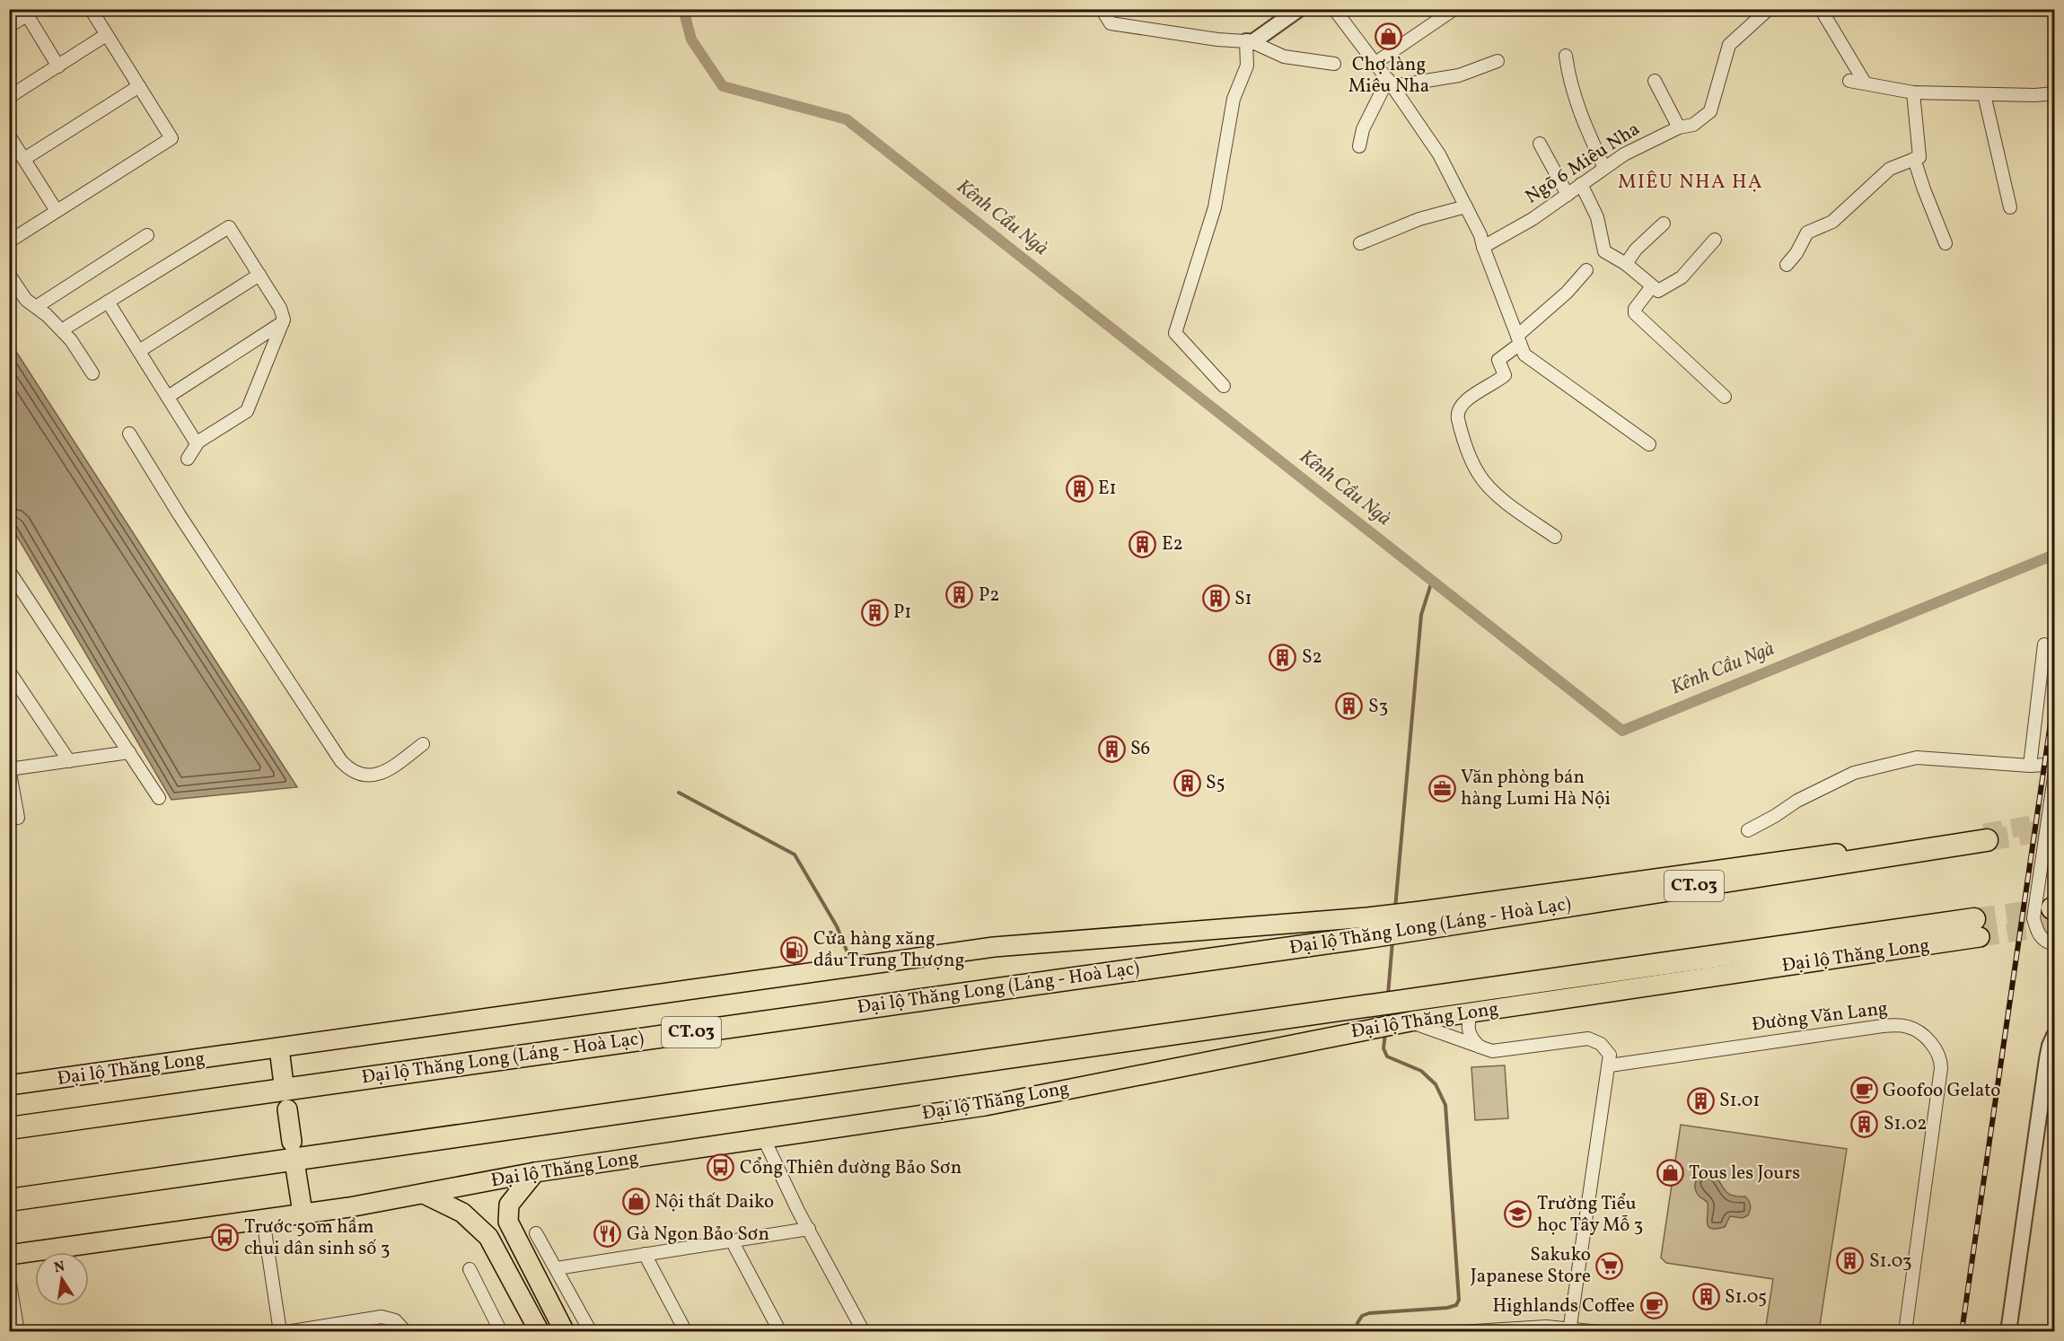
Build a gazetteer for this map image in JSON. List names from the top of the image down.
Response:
{
  "streets": {
    "highway": ["CT.03", "Đại lộ Thăng Long (Láng - Hoà Lạc)"],
    "main road": ["Đại lộ Thăng Long"],
    "street": ["Ngõ 6 Miêu Nha", "Đường Văn Lang"]
  },
  "crossings": [
    ["Đại lộ Thăng Long (Láng - Hoà Lạc)", "Đại lộ Thăng Long"]
  ],
  "districts": ["MIÊU NHA HẠ"],
  "water": ["Kênh Cầu Ngà"],
  "places": {
    "shop": ["Chợ làng Miêu Nha", "Tous les Jours", "Nội thất Daiko"],
    "building": [
      "E1",
      "E2",
      "P2",
      "S1",
      "P1",
      "S2",
      "S3",
      "S6",
      "S5",
      "S1.01",
      "S1.02",
      "S1.03",
      "S1.05"
    ],
    "office": ["Văn phòng bán hàng Lumi Hà Nội"],
    "fuel station": ["Cửa hàng xăng dầu Trung Thượng"],
    "cafe": ["Goofoo Gelato", "Highlands Coffee"],
    "bus stop": ["Cổng Thiên đường Bảo Sơn", "Trước 50m hầm chui dân sinh số 3"],
    "school or university": ["Trường Tiểu học Tây Mỗ 3"],
    "restaurant": ["Gà Ngon Bảo Sơn"],
    "supermarket": ["Sakuko Japanese Store"]
  },
  "north": "top"
}
